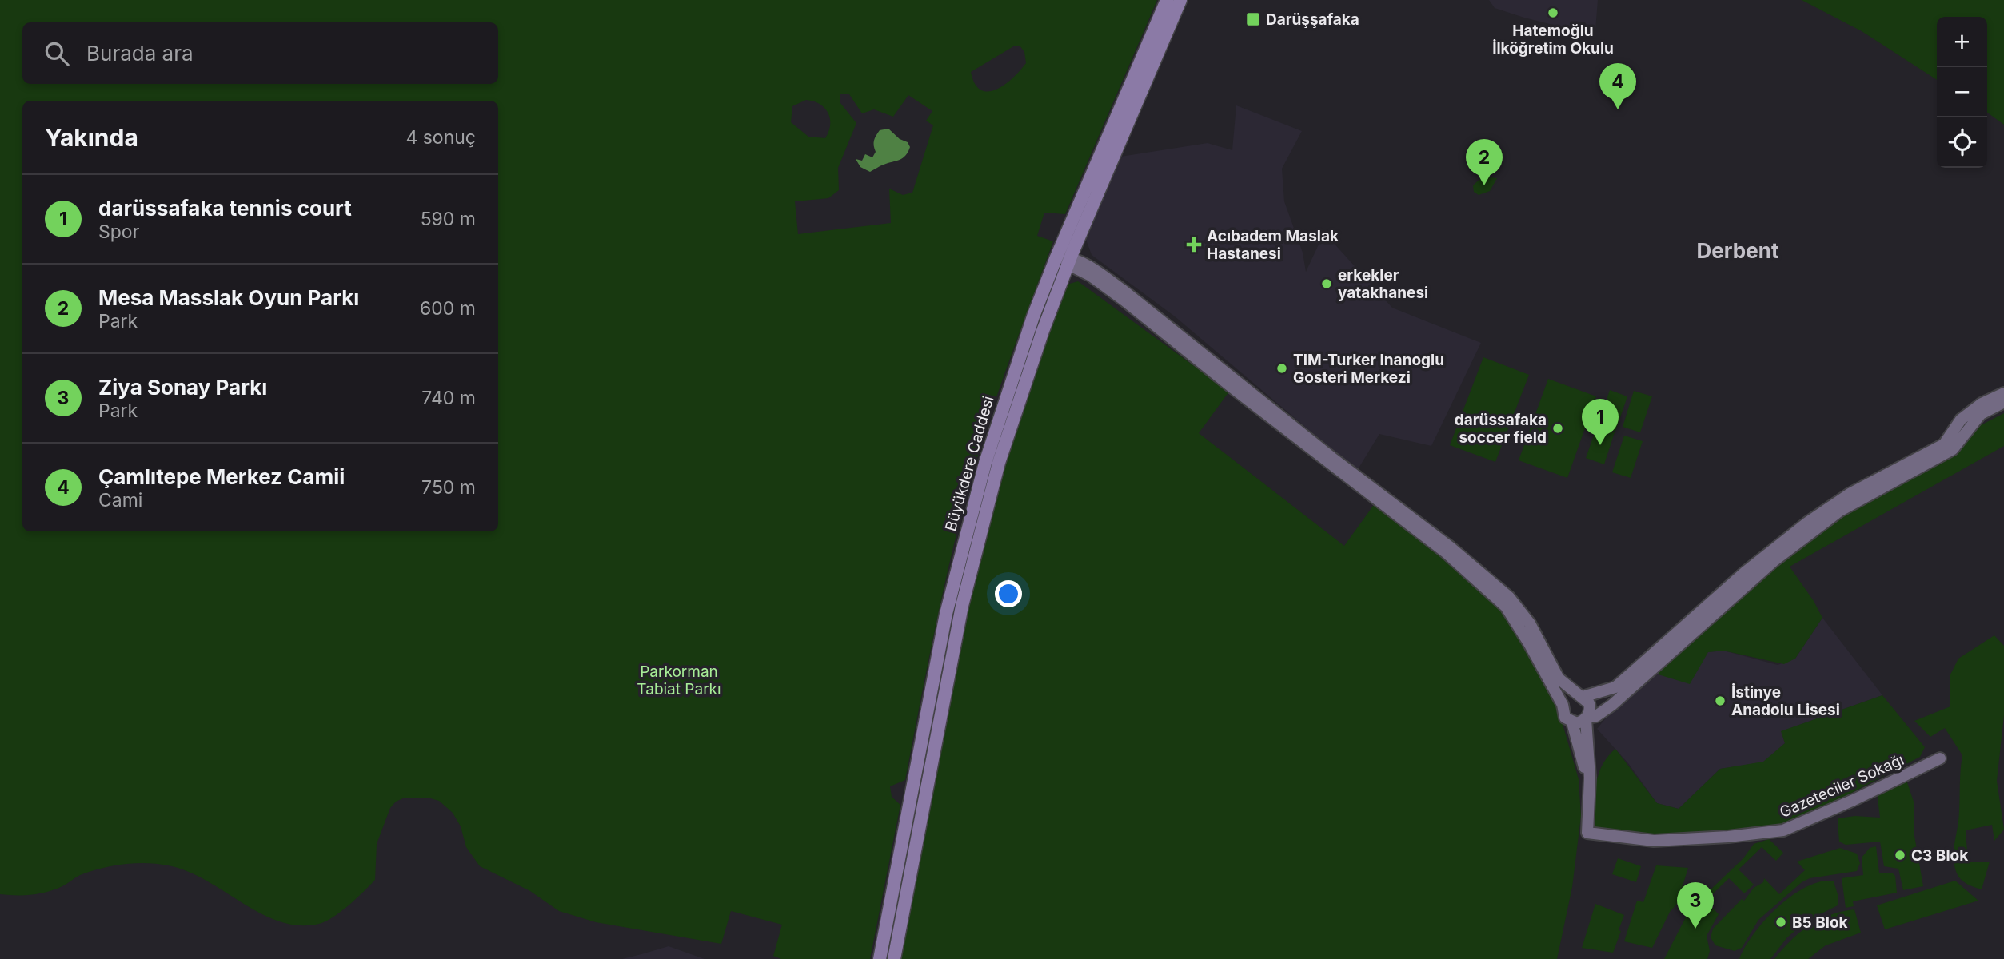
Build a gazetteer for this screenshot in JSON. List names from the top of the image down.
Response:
{
  "streets": {
    "main road": ["Büyükdere Caddesi", "Gazeteciler Sokağı"]
  },
  "districts": ["Derbent"],
  "parks": ["Parkorman Tabiat Parkı"],
  "places": {
    "other": [
      "Hatemoğlu İlköğretim Okulu",
      "erkekler yatakhanesi",
      "TIM-Turker Inanoglu Gosteri Merkezi",
      "darüssafaka soccer field",
      "İstinye Anadolu Lisesi",
      "C3 Blok",
      "B5 Blok"
    ],
    "transit": ["Darüşşafaka"],
    "health": ["Acıbadem Maslak Hastanesi"]
  },
  "page": {
    "map_buttons": ["+", "−"],
    "search": "Burada ara",
    "pins": [
      "4",
      "2",
      "1",
      "3"
    ],
    "heading": ["Yakında", "4 sonuç"],
    "list": [
      {
        "mark": "1",
        "name": "darüssafaka tennis court",
        "note": "Spor",
        "value": "590 m"
      },
      {
        "mark": "2",
        "name": "Mesa Masslak Oyun Parkı",
        "note": "Park",
        "value": "600 m"
      },
      {
        "mark": "3",
        "name": "Ziya Sonay Parkı",
        "note": "Park",
        "value": "740 m"
      },
      {
        "mark": "4",
        "name": "Çamlıtepe Merkez Camii",
        "note": "Cami",
        "value": "750 m"
      }
    ]
  }
}
